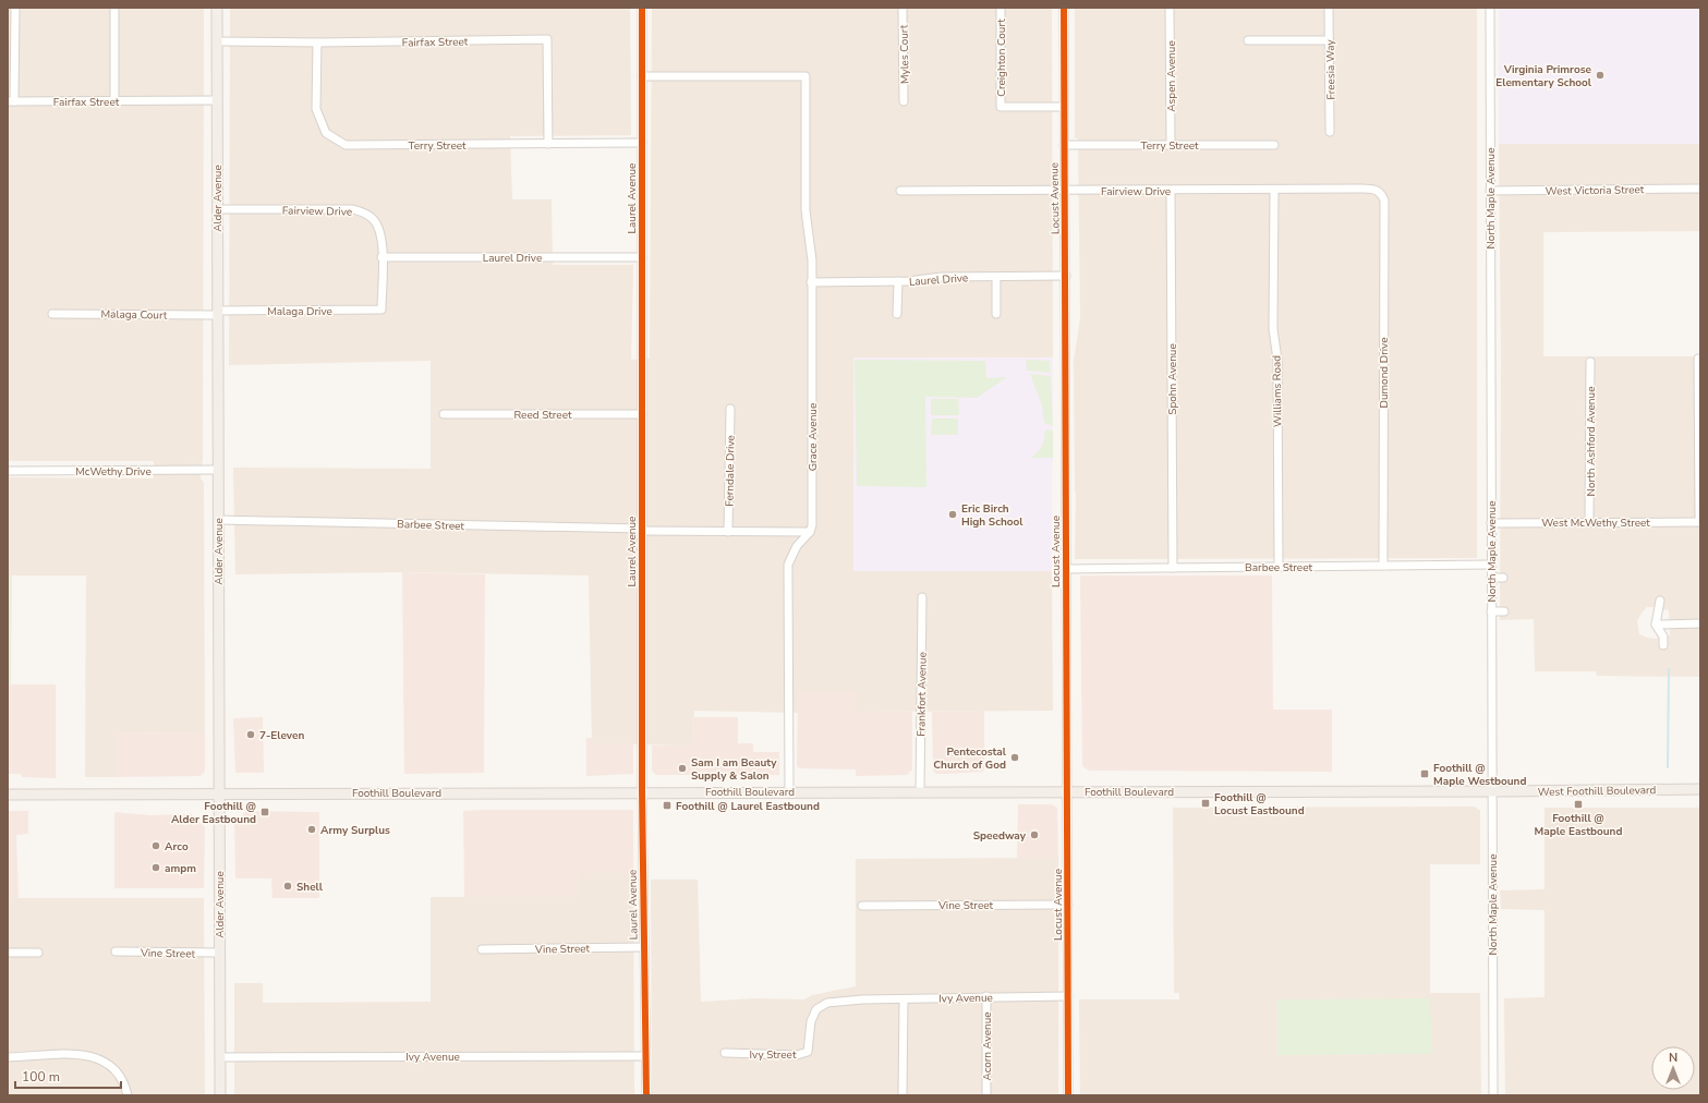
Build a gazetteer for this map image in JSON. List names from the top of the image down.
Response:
{
  "streets": {
    "main road": ["Alder Avenue", "West Foothill Boulevard", "Foothill Boulevard"],
    "street": [
      "Fairfax Street",
      "Myles Court",
      "Creighton Court",
      "Freesia Way",
      "Aspen Avenue",
      "Terry Street",
      "West Victoria Street",
      "Fairview Drive",
      "Laurel Avenue",
      "Locust Avenue",
      "North Maple Avenue",
      "Laurel Drive",
      "Malaga Drive",
      "Malaga Court",
      "Dumond Drive",
      "Spohn Avenue",
      "Williams Road",
      "Reed Street",
      "Grace Avenue",
      "North Ashford Avenue",
      "McWethy Drive",
      "Ferndale Drive",
      "West McWethy Street",
      "Barbee Street",
      "Frankfort Avenue",
      "Vine Street",
      "Ivy Avenue",
      "Acorn Avenue",
      "Ivy Street"
    ]
  },
  "crossings": [
    ["Fairfax Street", "Terry Street"],
    ["Fairfax Street", "Alder Avenue"],
    ["Creighton Court", "Locust Avenue"],
    ["Aspen Avenue", "Terry Street"],
    ["Terry Street", "Laurel Avenue"],
    ["Terry Street", "Locust Avenue"],
    ["West Victoria Street", "North Maple Avenue"],
    ["Fairview Drive", "Alder Avenue"],
    ["Fairview Drive", "Locust Avenue"],
    ["Fairview Drive", "Laurel Drive"],
    ["Fairview Drive", "Malaga Drive"],
    ["Fairview Drive", "Dumond Drive"],
    ["Fairview Drive", "Spohn Avenue"],
    ["Fairview Drive", "Williams Road"],
    ["Alder Avenue", "Malaga Drive"],
    ["Alder Avenue", "Malaga Court"],
    ["Alder Avenue", "McWethy Drive"],
    ["Alder Avenue", "Barbee Street"],
    ["Alder Avenue", "Foothill Boulevard"],
    ["Alder Avenue", "Vine Street"],
    ["Alder Avenue", "Ivy Avenue"],
    ["Laurel Avenue", "Laurel Drive"],
    ["Laurel Avenue", "Reed Street"],
    ["Laurel Avenue", "Grace Avenue"],
    ["Laurel Avenue", "Barbee Street"],
    ["Laurel Avenue", "Foothill Boulevard"],
    ["Laurel Avenue", "Vine Street"],
    ["Laurel Avenue", "Ivy Avenue"],
    ["Locust Avenue", "Laurel Drive"],
    ["Locust Avenue", "Barbee Street"],
    ["Locust Avenue", "Foothill Boulevard"],
    ["Locust Avenue", "Vine Street"],
    ["Locust Avenue", "Ivy Avenue"],
    ["North Maple Avenue", "West McWethy Street"],
    ["North Maple Avenue", "Barbee Street"],
    ["North Maple Avenue", "West Foothill Boulevard"],
    ["North Maple Avenue", "Foothill Boulevard"],
    ["Laurel Drive", "Grace Avenue"],
    ["Malaga Drive", "Malaga Court"],
    ["Dumond Drive", "Barbee Street"],
    ["Spohn Avenue", "Barbee Street"],
    ["Williams Road", "Barbee Street"],
    ["Grace Avenue", "Barbee Street"],
    ["North Ashford Avenue", "West McWethy Street"],
    ["Ferndale Drive", "Barbee Street"],
    ["Frankfort Avenue", "Foothill Boulevard"],
    ["West Foothill Boulevard", "Foothill Boulevard"],
    ["Ivy Avenue", "Acorn Avenue"],
    ["Ivy Avenue", "Ivy Street"]
  ],
  "places": {
    "other": [
      "Virginia Primrose Elementary School",
      "Eric Birch High School",
      "7-Eleven",
      "Pentecostal Church of God",
      "Sam I am Beauty Supply & Salon",
      "Army Surplus",
      "Speedway",
      "Arco",
      "ampm",
      "Shell"
    ],
    "transit": [
      "Foothill @ Maple Westbound",
      "Foothill @ Locust Eastbound",
      "Foothill @ Maple Eastbound",
      "Foothill @ Laurel Eastbound",
      "Foothill @ Alder Eastbound"
    ]
  },
  "scale_bar": "100 m",
  "north": "top"
}
